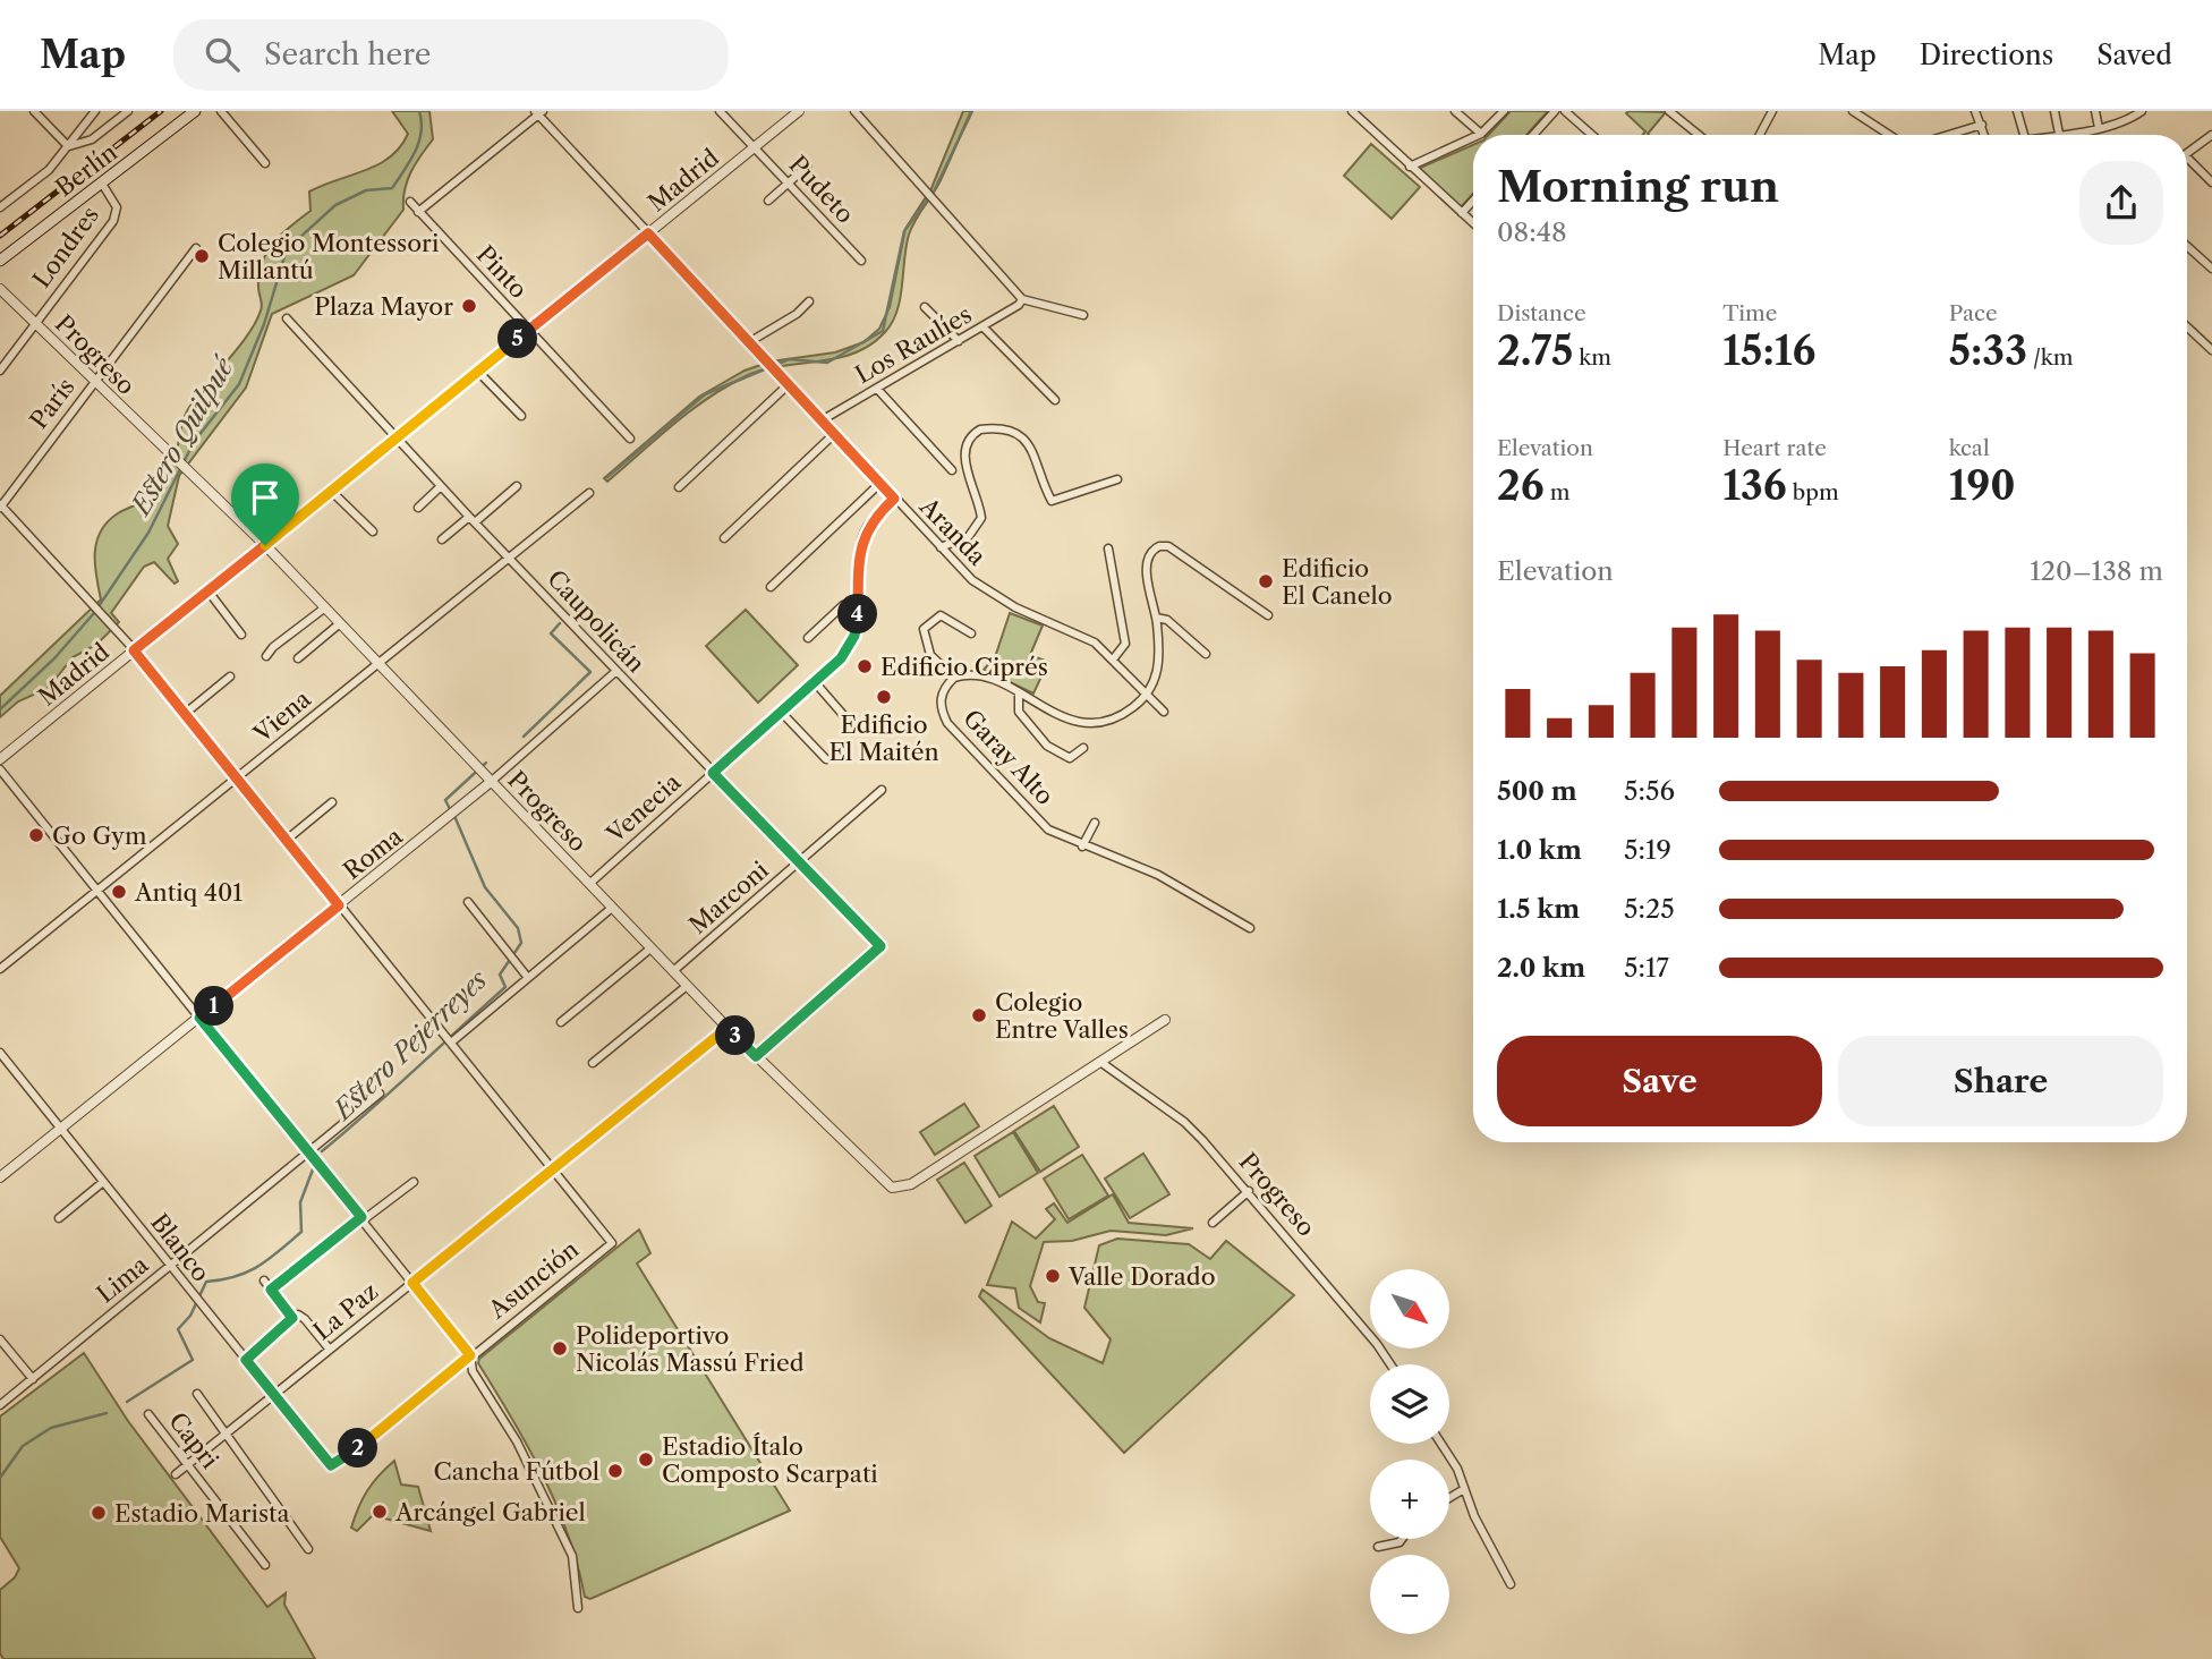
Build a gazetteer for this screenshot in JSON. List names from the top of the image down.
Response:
{
  "streets": {
    "main road": ["Berlín"],
    "street": [
      "Madrid",
      "Pudeto",
      "Londres",
      "Pinto",
      "Los Raulíes",
      "Progreso",
      "París",
      "Aranda",
      "Caupolicán",
      "Viena",
      "Garay Alto",
      "Venecia",
      "Roma",
      "Marconi",
      "Blanco",
      "Lima",
      "Asunción",
      "La Paz",
      "Capri"
    ]
  },
  "crossings": [
    ["Berlín", "Londres"],
    ["Madrid", "Pudeto"],
    ["Madrid", "Pinto"],
    ["Madrid", "Progreso"],
    ["Madrid", "Aranda"],
    ["Madrid", "Caupolicán"],
    ["Londres", "Progreso"],
    ["Los Raulíes", "Aranda"],
    ["Progreso", "París"],
    ["Progreso", "Caupolicán"],
    ["Progreso", "Viena"],
    ["Progreso", "Venecia"],
    ["Progreso", "Roma"],
    ["Progreso", "Marconi"],
    ["Progreso", "La Paz"],
    ["Aranda", "Garay Alto"],
    ["Aranda", "Venecia"],
    ["Caupolicán", "Viena"],
    ["Caupolicán", "Venecia"],
    ["Caupolicán", "Roma"],
    ["Caupolicán", "Marconi"],
    ["Roma", "Blanco"],
    ["Blanco", "Lima"],
    ["Blanco", "Asunción"],
    ["Blanco", "La Paz"],
    ["Asunción", "La Paz"],
    ["La Paz", "Capri"]
  ],
  "water": ["Estero Quilpué", "Estero Pejerreyes"],
  "places": [
    "Colegio Montessori Millantú",
    "Plaza Mayor",
    "Edificio El Canelo",
    "Edificio Ciprés",
    "Edificio El Maitén",
    "Go Gym",
    "Antiq 401",
    "Colegio Entre Valles",
    "Valle Dorado",
    "Polideportivo Nicolás Massú Fried",
    "Estadio Ítalo Composto Scarpati",
    "Cancha Fútbol",
    "Arcángel Gabriel",
    "Estadio Marista"
  ],
  "north": "bottom right",
  "page": {
    "header": "Map",
    "search": "Search here",
    "nav": ["Map", "Directions", "Saved"],
    "heading": ["Morning run", "08:48"],
    "stats": [
      ["Distance", "2.75 km"],
      ["Time", "15:16"],
      ["Pace", "5:33 /km"],
      ["Elevation", "26 m"],
      ["Heart rate", "136 bpm"],
      ["kcal", "190"]
    ],
    "pins": [
      "5",
      "4",
      "1",
      "3",
      "2"
    ],
    "chart": ["Elevation", "120–138 m"],
    "list": [
      {
        "name": "500 m",
        "note": "5:56"
      },
      {
        "name": "1.0 km",
        "note": "5:19"
      },
      {
        "name": "1.5 km",
        "note": "5:25"
      },
      {
        "name": "2.0 km",
        "note": "5:17"
      }
    ],
    "buttons": ["Save", "Share"],
    "map_buttons": ["+", "−"]
  }
}
